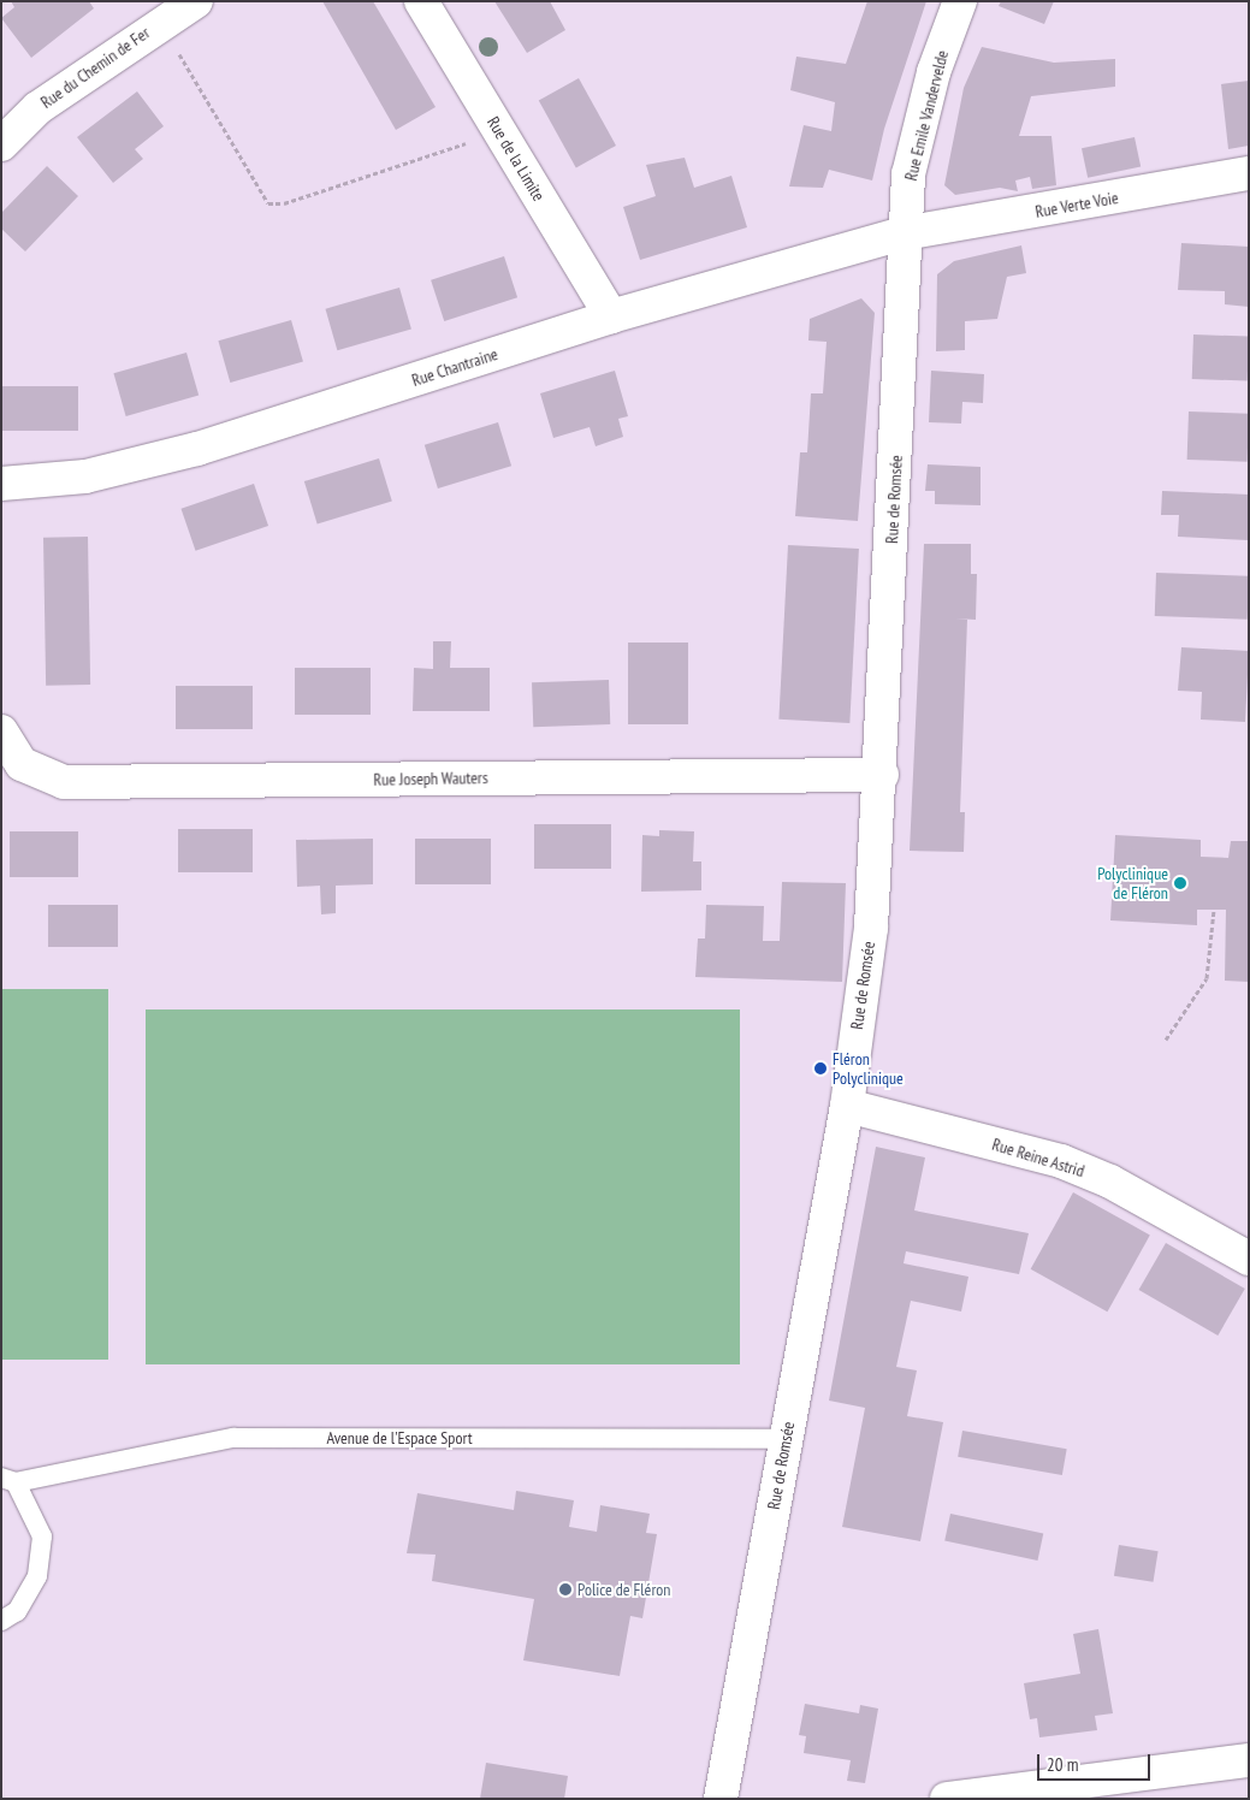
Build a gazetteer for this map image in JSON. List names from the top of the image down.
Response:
{
  "streets": {
    "street": [
      "Rue du Chemin de Fer",
      "Rue Emile Vandervelde",
      "Rue de la Limite",
      "Rue Verte Voie",
      "Rue Chantraine",
      "Rue de Romsée",
      "Rue Joseph Wauters",
      "Rue Reine Astrid"
    ],
    "lane": ["Avenue de l'Espace Sport"]
  },
  "crossings": [
    ["Rue Emile Vandervelde", "Rue Verte Voie"],
    ["Rue Emile Vandervelde", "Rue Chantraine"],
    ["Rue Emile Vandervelde", "Rue de Romsée"],
    ["Rue de la Limite", "Rue Chantraine"],
    ["Rue Verte Voie", "Rue Chantraine"],
    ["Rue Verte Voie", "Rue de Romsée"],
    ["Rue Chantraine", "Rue de Romsée"],
    ["Rue de Romsée", "Rue Joseph Wauters"],
    ["Rue de Romsée", "Rue Reine Astrid"],
    ["Rue de Romsée", "Avenue de l'Espace Sport"]
  ],
  "places": ["Polyclinique de Fléron", "Fléron Polyclinique", "Police de Fléron"],
  "scale_bar": "20 m"
}
